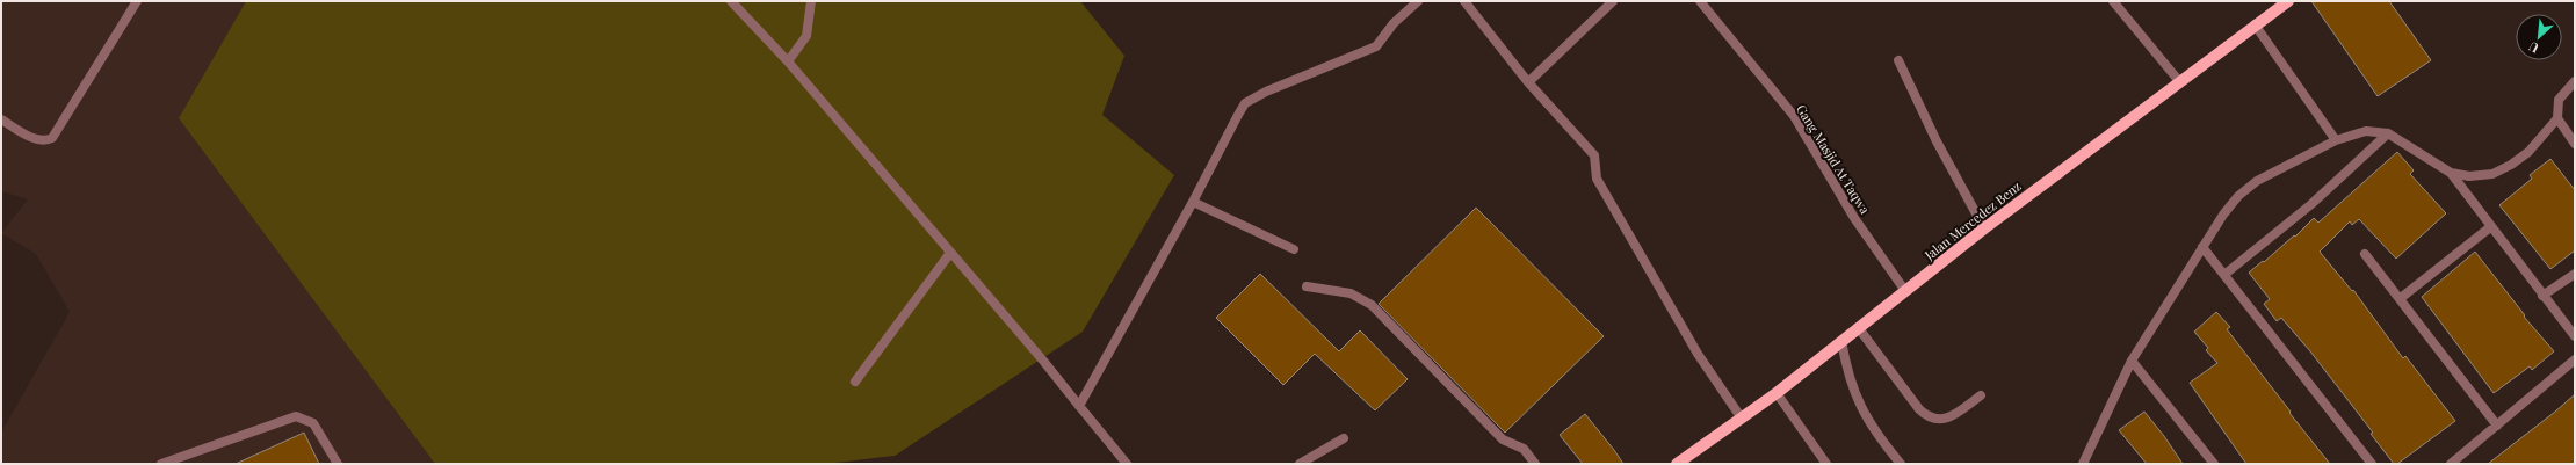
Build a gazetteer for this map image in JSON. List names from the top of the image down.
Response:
{
  "streets": {
    "main road": ["Jalan Mercedez Benz"],
    "street": ["Gang Masjid At Taqwa"]
  },
  "crossings": [
    ["Gang Masjid At Taqwa", "Jalan Mercedez Benz"]
  ],
  "north": "bottom left"
}
